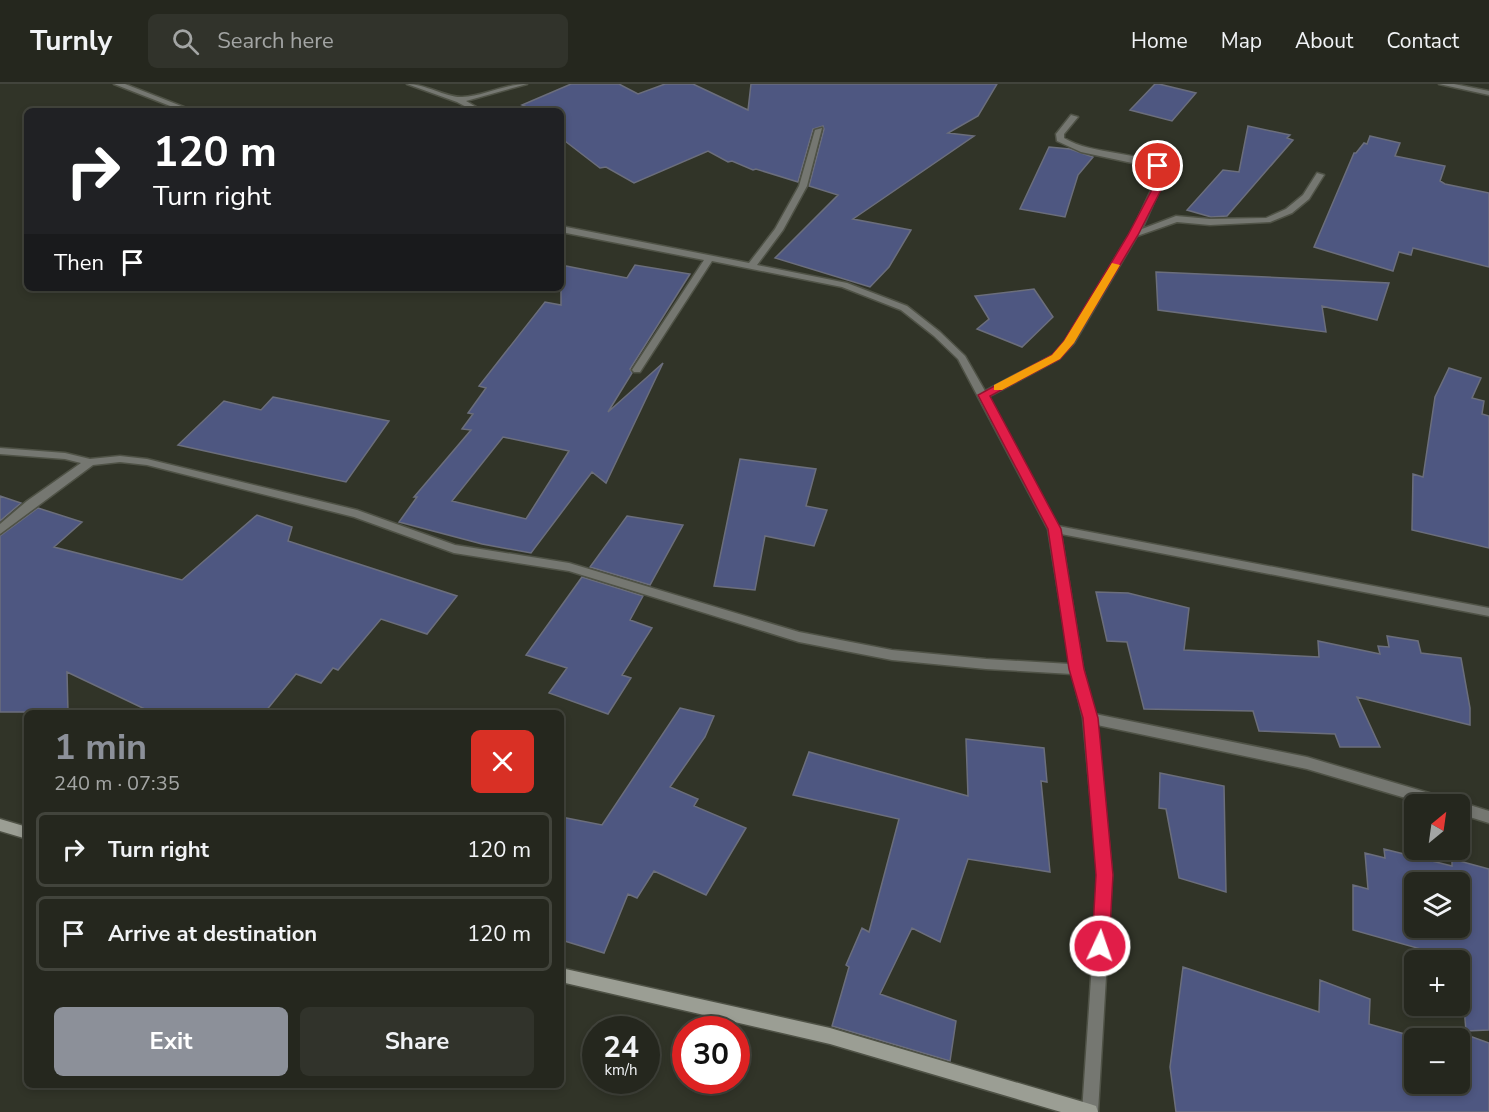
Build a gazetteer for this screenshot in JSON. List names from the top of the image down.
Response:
{
  "north": "top right",
  "page": {
    "header": "Turnly",
    "search": "Search here",
    "nav": [
      "Home",
      "Map",
      "About",
      "Contact"
    ],
    "turn": ["120 m", "Turn right"],
    "then": "Then",
    "heading": ["1 min", "240 m · 07:35"],
    "map_buttons": ["+", "−"],
    "list": [
      {
        "name": "Turn right",
        "value": "120 m"
      },
      {
        "name": "Arrive at destination",
        "value": "120 m"
      }
    ],
    "buttons": ["Exit", "Share"],
    "speed": "24 km/h",
    "limit": "30"
  }
}
